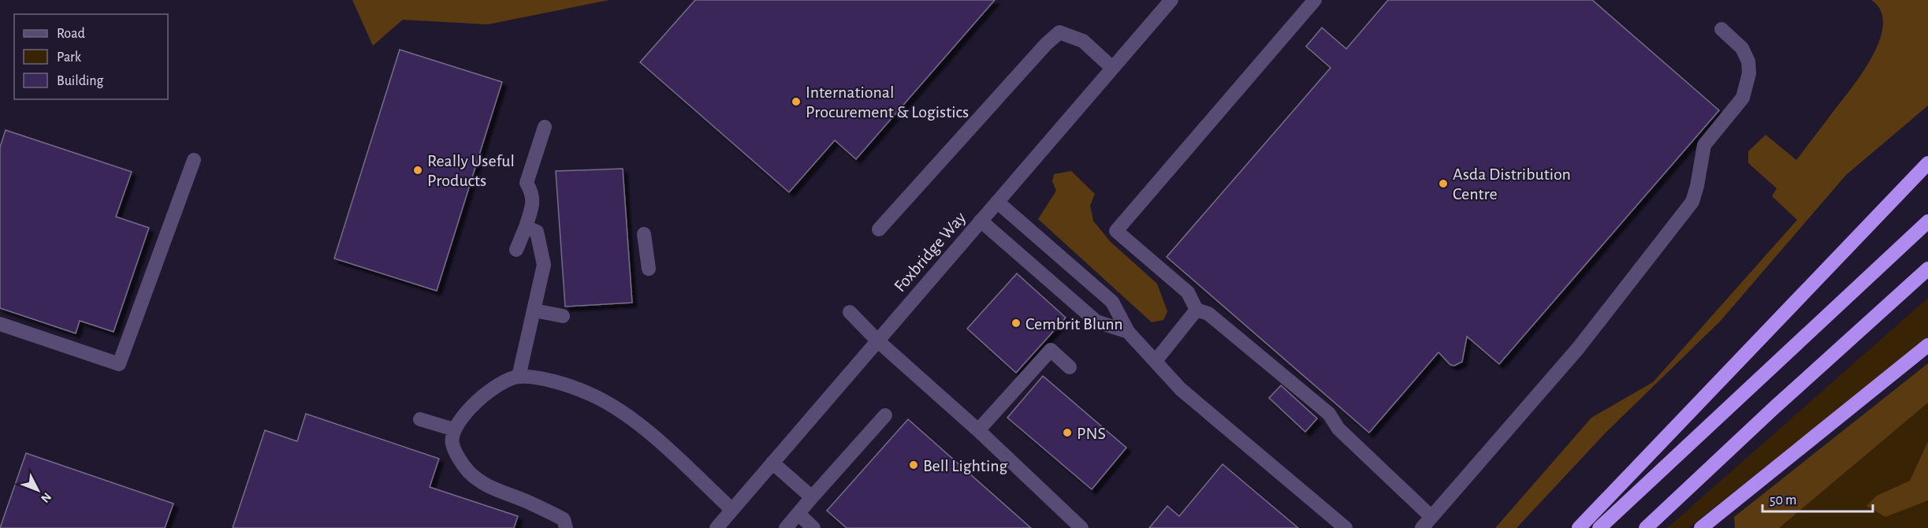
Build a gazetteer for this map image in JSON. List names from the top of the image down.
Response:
{
  "streets": {
    "street": ["Foxbridge Way"]
  },
  "places": [
    "International Procurement & Logistics",
    "Really Useful Products",
    "Asda Distribution Centre",
    "Cembrit Blunn",
    "PNS",
    "Bell Lighting"
  ],
  "legend": ["Road", "Park", "Building"],
  "scale_bar": "50 m",
  "north": "bottom right"
}
